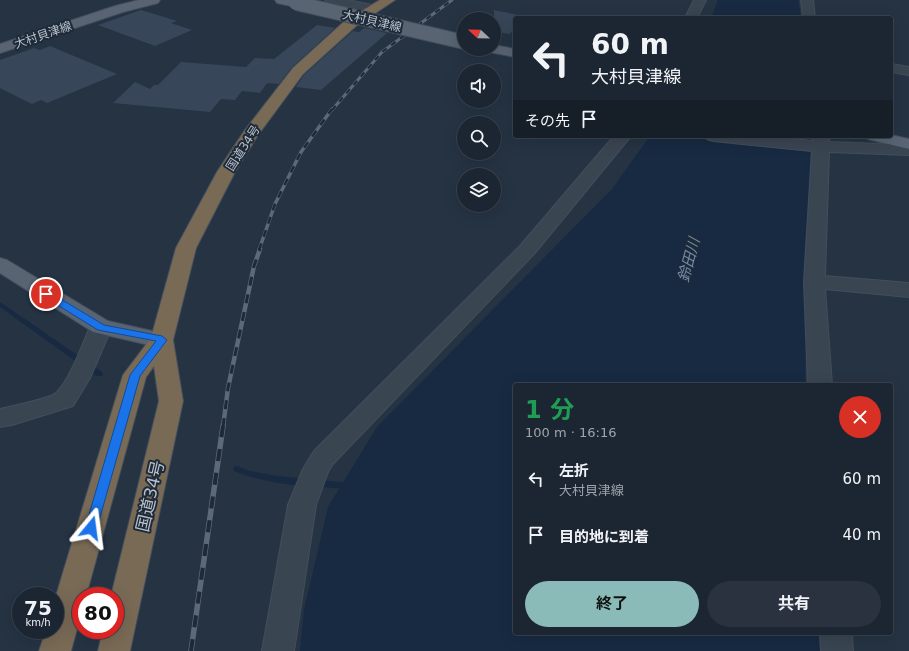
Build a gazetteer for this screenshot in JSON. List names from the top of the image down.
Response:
{
  "streets": {
    "highway": ["国道34号"],
    "main road": ["大村貝津線"]
  },
  "water": ["鈴田川"],
  "north": "left",
  "page": {
    "turn": ["60 m", "大村貝津線"],
    "then": "その先",
    "heading": ["1 分", "100 m · 16:16"],
    "list": [
      {
        "name": "左折",
        "note": "大村貝津線",
        "value": "60 m"
      },
      {
        "name": "目的地に到着",
        "value": "40 m"
      }
    ],
    "buttons": ["終了", "共有"],
    "speed": "75 km/h",
    "limit": "80"
  }
}
